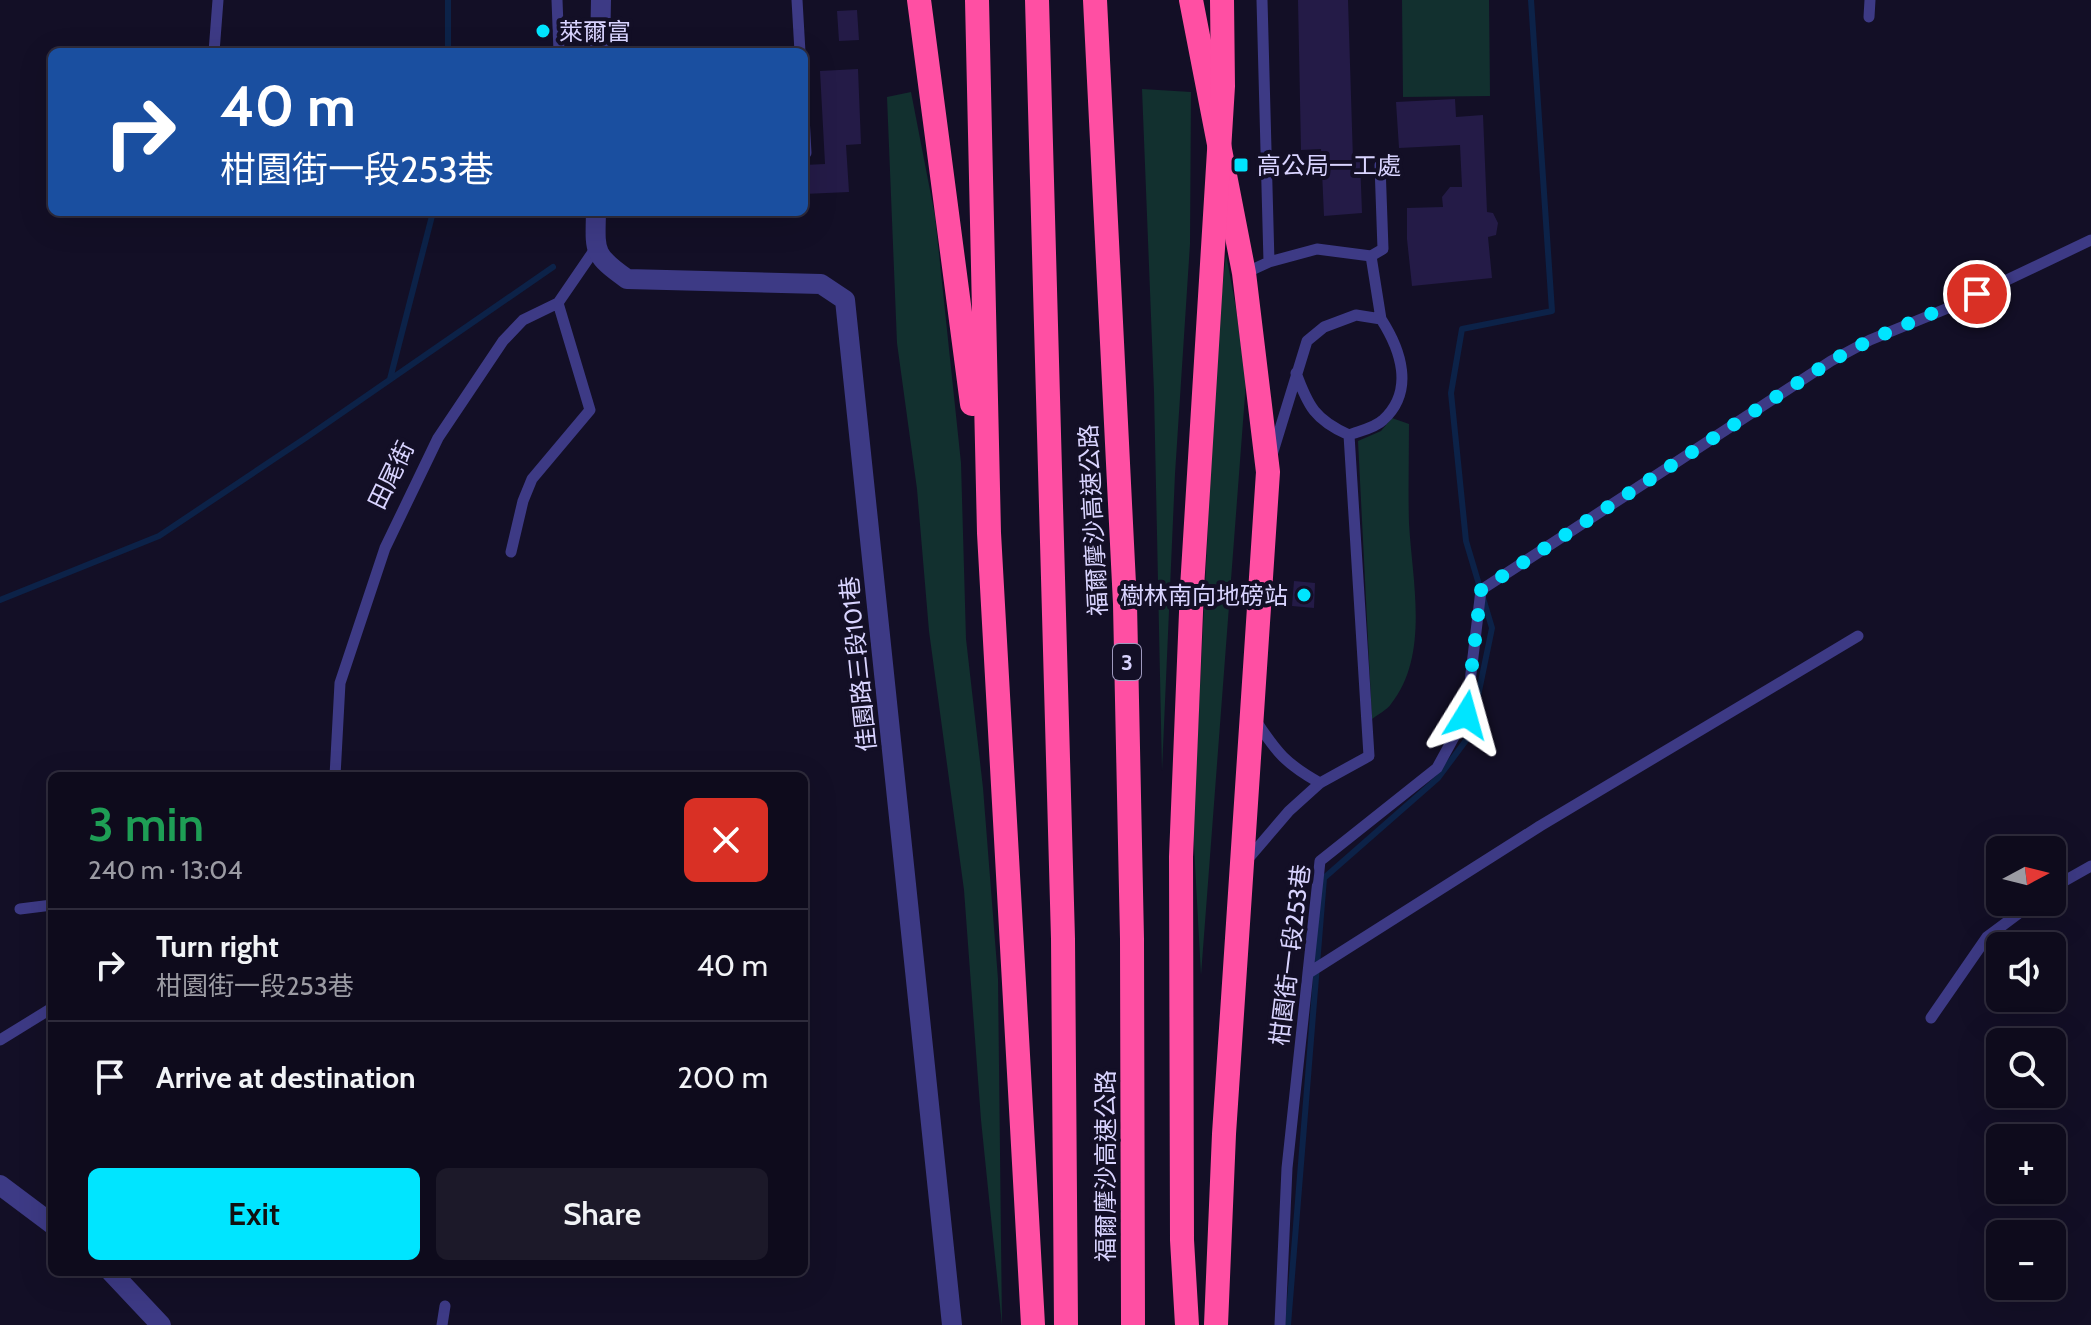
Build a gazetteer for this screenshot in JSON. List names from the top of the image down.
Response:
{
  "streets": {
    "highway": ["福爾摩沙高速公路", "3"],
    "street": ["佳園路三段101巷"],
    "lane": ["田尾街", "柑園街一段253巷"]
  },
  "crossings": [
    ["田尾街", "佳園路三段101巷"]
  ],
  "places": {
    "other": ["萊爾富", "樹林南向地磅站"],
    "transit": ["高公局一工處"]
  },
  "north": "right",
  "page": {
    "turn": ["40 m", "柑園街一段253巷"],
    "heading": ["3 min", "240 m · 13:04"],
    "map_buttons": ["+", "−"],
    "list": [
      {
        "name": "Turn right",
        "note": "柑園街一段253巷",
        "value": "40 m"
      },
      {
        "name": "Arrive at destination",
        "value": "200 m"
      }
    ],
    "buttons": ["Exit", "Share"]
  }
}
